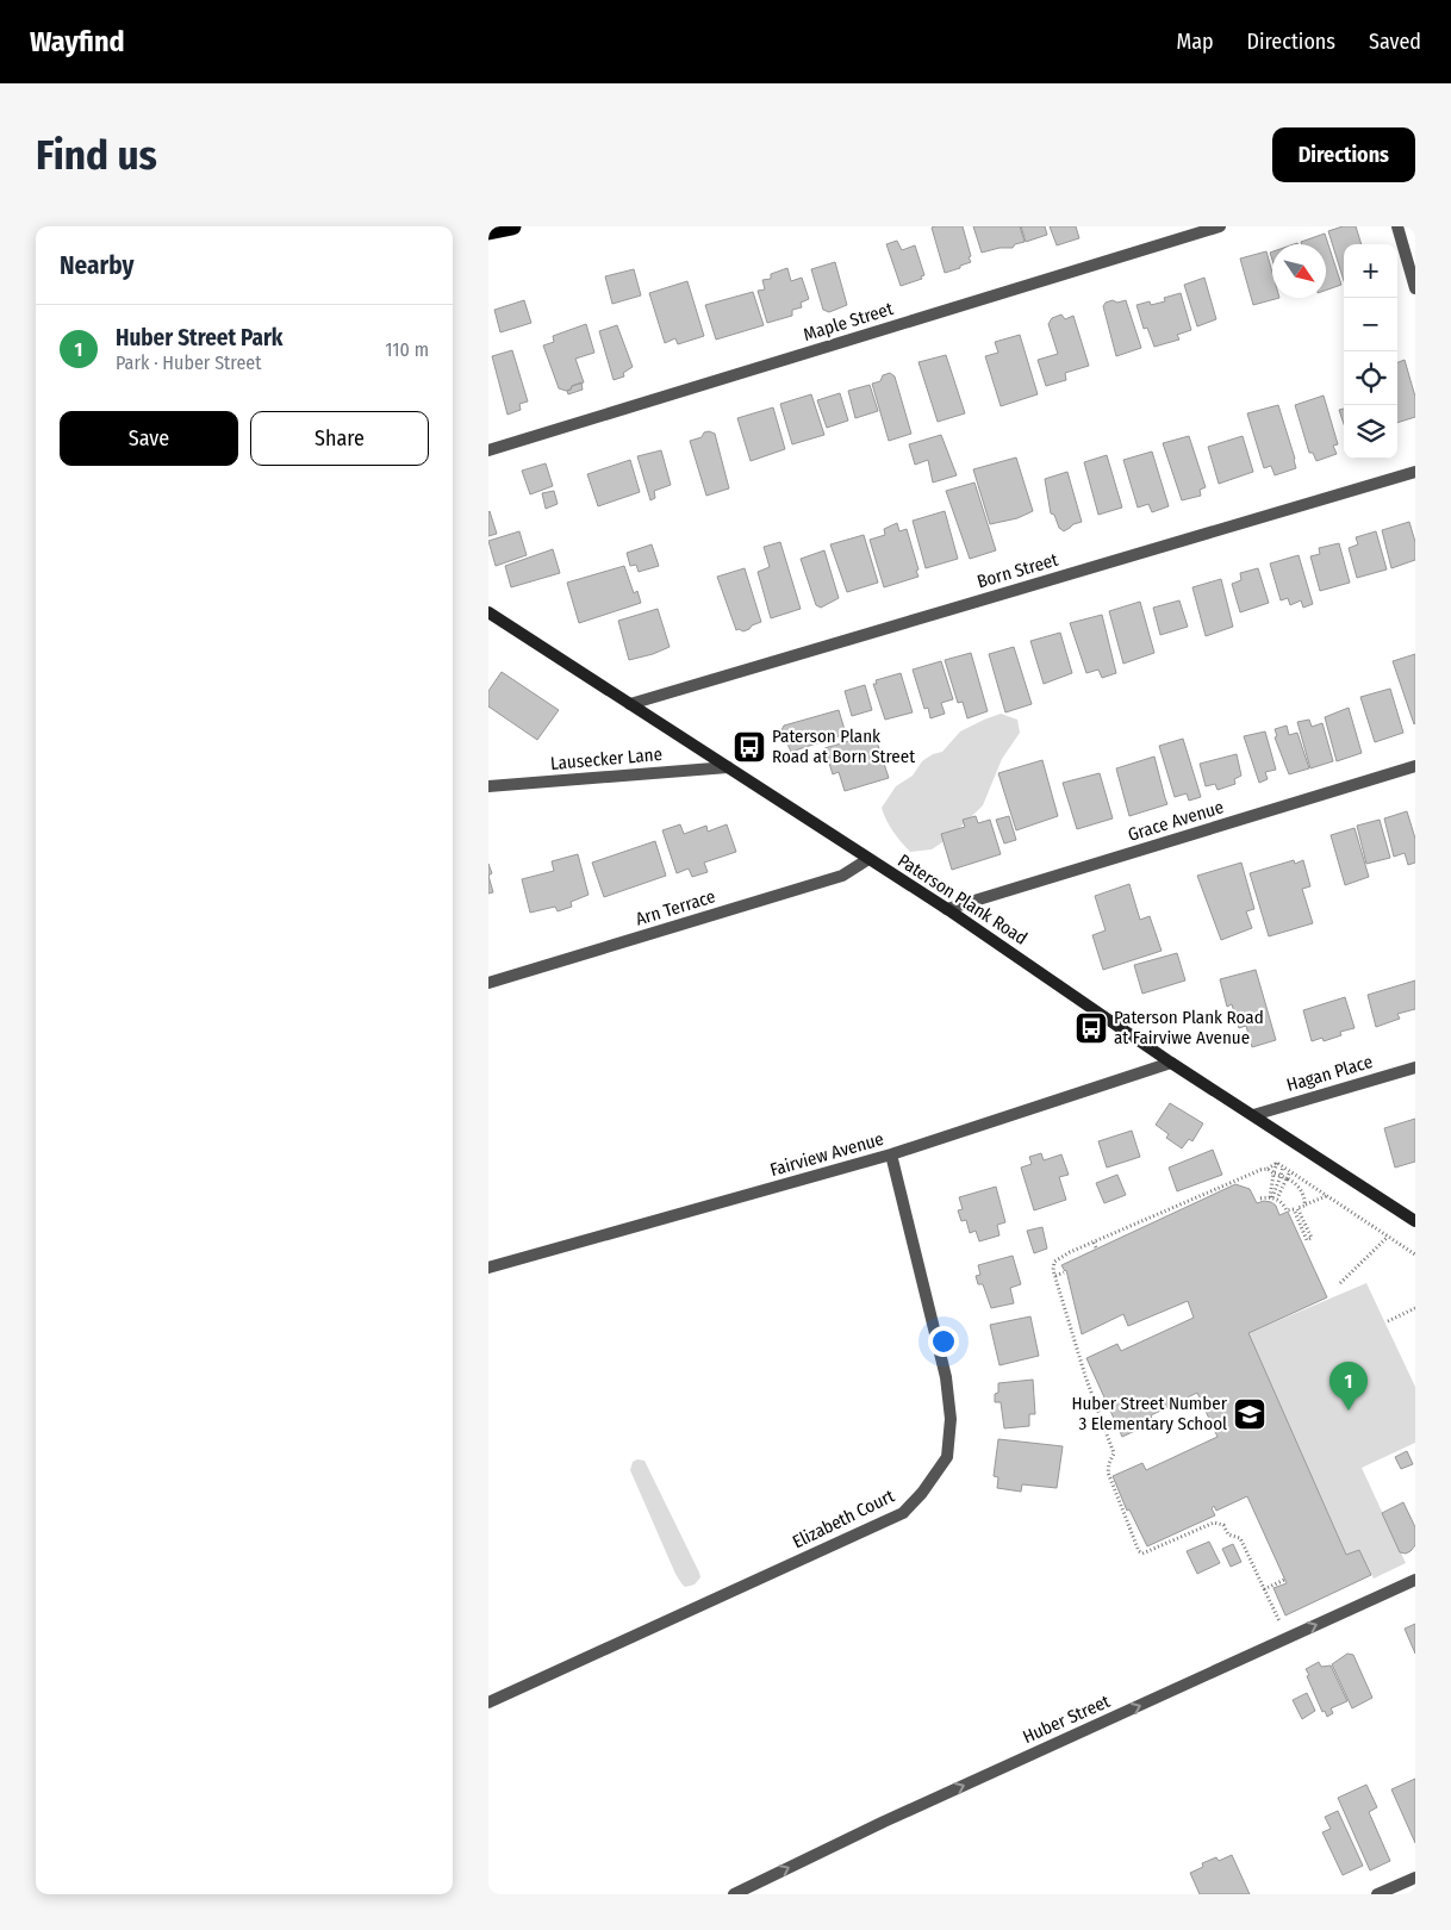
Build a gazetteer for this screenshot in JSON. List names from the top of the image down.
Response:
{
  "streets": {
    "street": [
      "Maple Street",
      "Born Street",
      "Lausecker Lane",
      "Grace Avenue",
      "Paterson Plank Road",
      "Arn Terrace",
      "Hagan Place",
      "Fairview Avenue",
      "Elizabeth Court",
      "Huber Street"
    ]
  },
  "crossings": [
    ["Born Street", "Paterson Plank Road"],
    ["Lausecker Lane", "Paterson Plank Road"],
    ["Grace Avenue", "Paterson Plank Road"],
    ["Paterson Plank Road", "Arn Terrace"],
    ["Paterson Plank Road", "Hagan Place"],
    ["Paterson Plank Road", "Fairview Avenue"],
    ["Fairview Avenue", "Elizabeth Court"]
  ],
  "one_way": ["Huber Street"],
  "places": {
    "bus stop": ["Paterson Plank Road at Born Street", "Paterson Plank Road at Fairviwe Avenue"],
    "school or university": ["Huber Street Number 3 Elementary School"]
  },
  "north": "bottom right",
  "page": {
    "header": "Wayfind",
    "nav": ["Map", "Directions", "Saved"],
    "buttons": [
      "Directions",
      ["Save", "Share"]
    ],
    "title": "Find us",
    "heading": "Nearby",
    "map_buttons": ["+", "−"],
    "list": [
      {
        "mark": "1",
        "name": "Huber Street Park",
        "note": "Park · Huber Street",
        "value": "110 m"
      }
    ],
    "pins": "1"
  }
}
